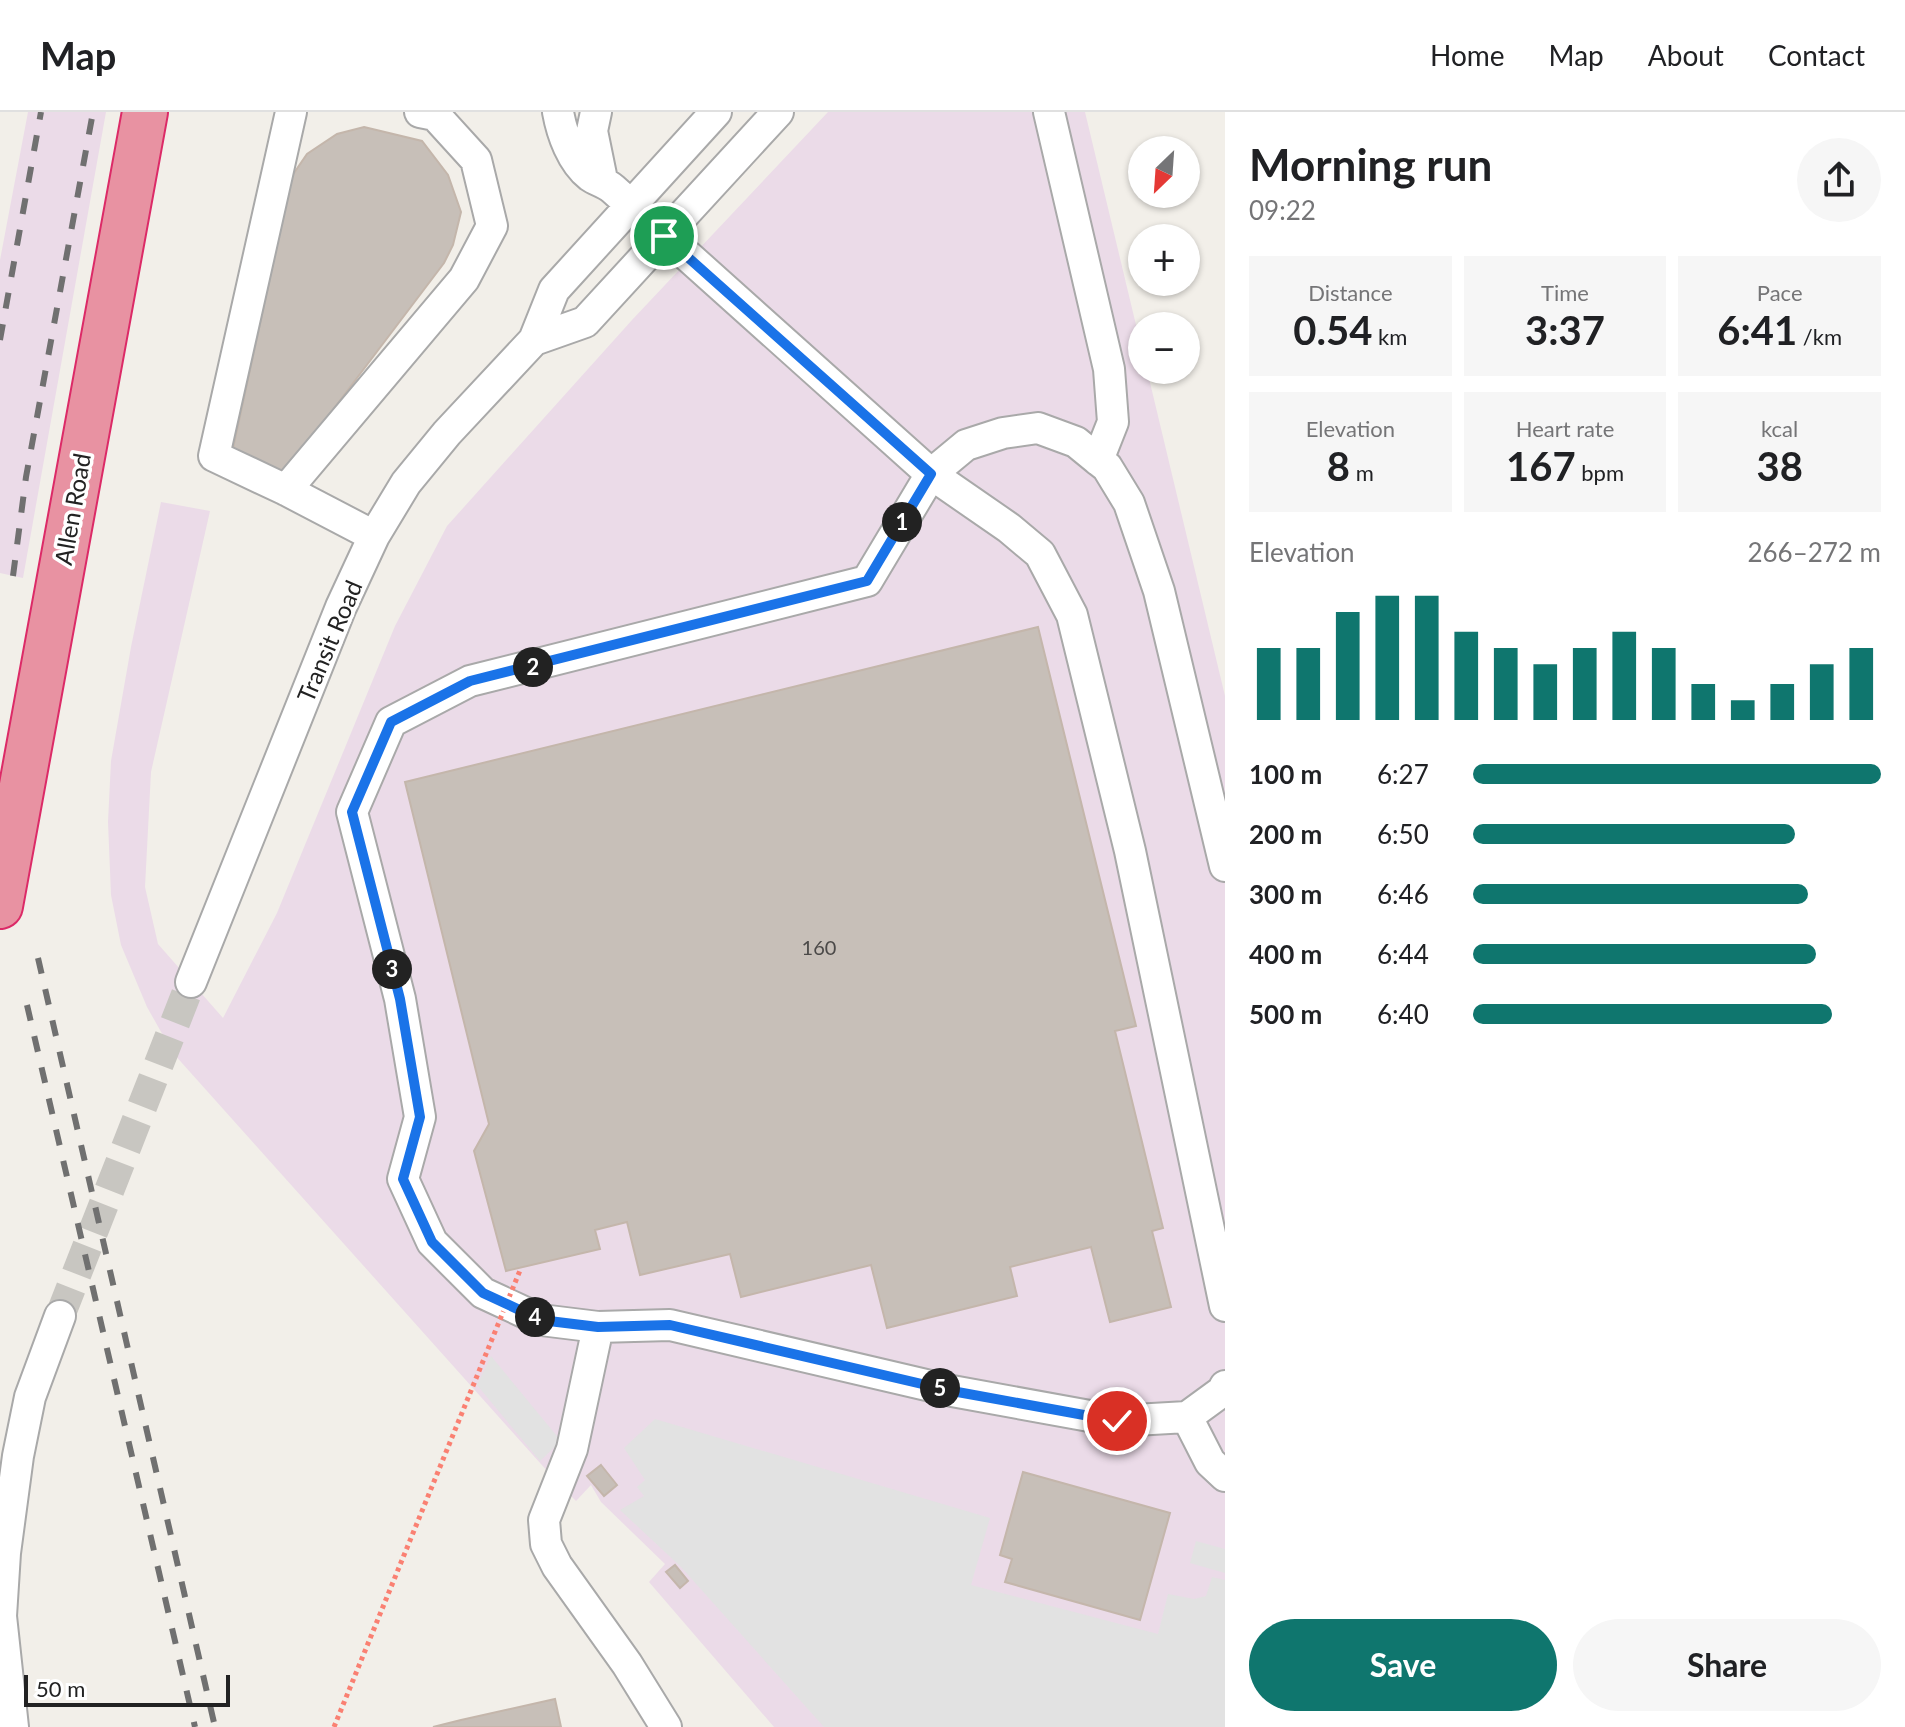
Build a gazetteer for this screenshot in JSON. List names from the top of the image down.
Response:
{
  "streets": {
    "highway": ["Allen Road"],
    "street": ["Transit Road"]
  },
  "house_numbers": ["160"],
  "scale_bar": "50 m",
  "north": "bottom left",
  "page": {
    "header": "Map",
    "nav": [
      "Home",
      "Map",
      "About",
      "Contact"
    ],
    "heading": ["Morning run", "09:22"],
    "map_buttons": ["+", "−"],
    "stats": [
      ["Distance", "0.54 km"],
      ["Time", "3:37"],
      ["Pace", "6:41 /km"],
      ["Elevation", "8 m"],
      ["Heart rate", "167 bpm"],
      ["kcal", "38"]
    ],
    "pins": [
      "1",
      "2",
      "3",
      "4",
      "5"
    ],
    "chart": ["Elevation", "266–272 m"],
    "list": [
      {
        "name": "100 m",
        "note": "6:27"
      },
      {
        "name": "200 m",
        "note": "6:50"
      },
      {
        "name": "300 m",
        "note": "6:46"
      },
      {
        "name": "400 m",
        "note": "6:44"
      },
      {
        "name": "500 m",
        "note": "6:40"
      }
    ],
    "buttons": ["Save", "Share"],
    "scale": "50 m"
  }
}
